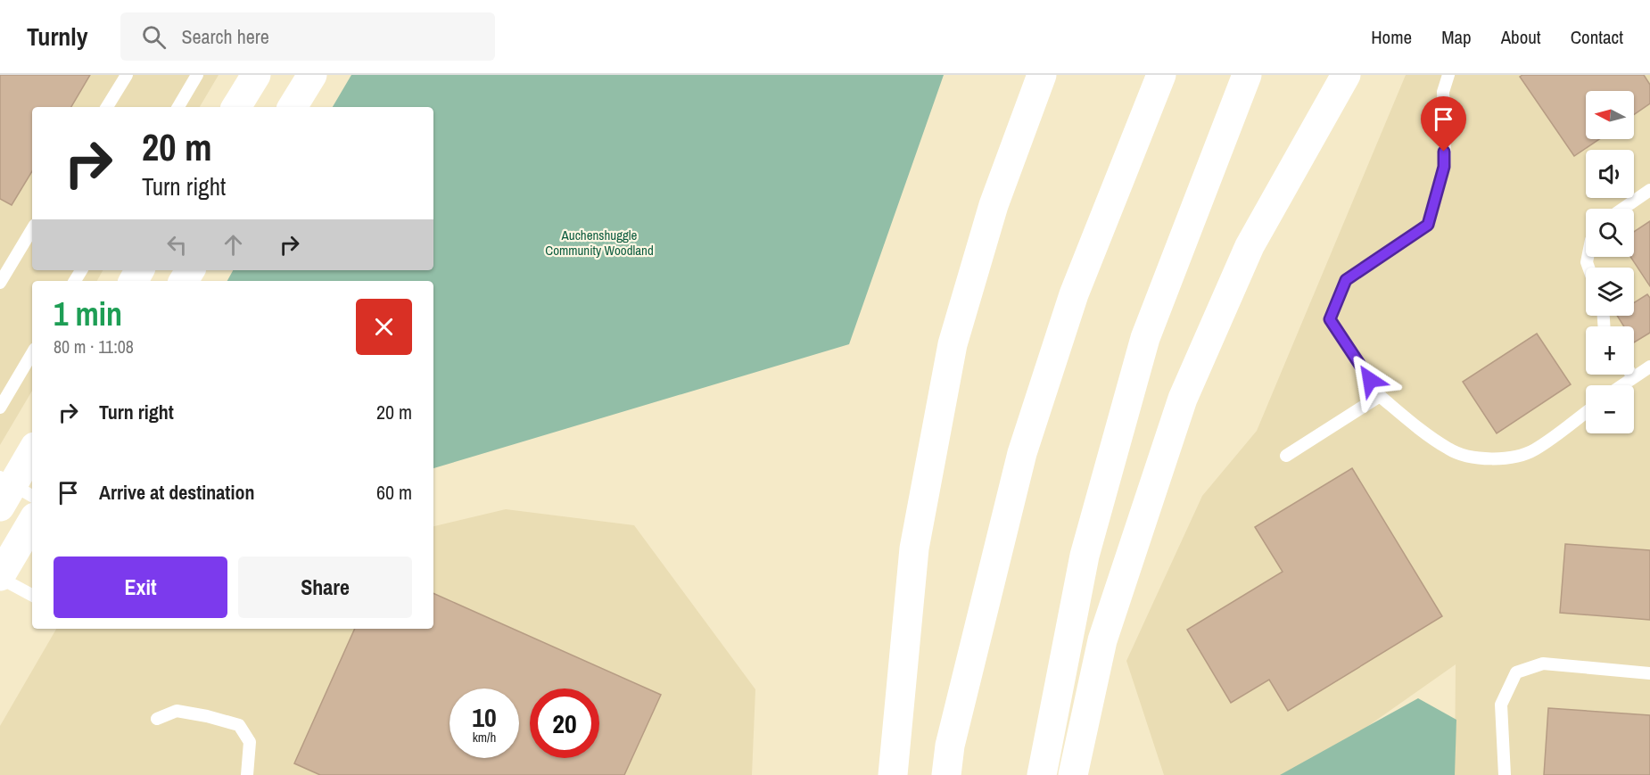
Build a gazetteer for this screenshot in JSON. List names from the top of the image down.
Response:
{
  "parks": ["Auchenshuggle Community Woodland"],
  "north": "left",
  "page": {
    "header": "Turnly",
    "search": "Search here",
    "nav": [
      "Home",
      "Map",
      "About",
      "Contact"
    ],
    "map_buttons": ["+", "−"],
    "turn": ["20 m", "Turn right"],
    "heading": ["1 min", "80 m · 11:08"],
    "list": [
      {
        "name": "Turn right",
        "value": "20 m"
      },
      {
        "name": "Arrive at destination",
        "value": "60 m"
      }
    ],
    "buttons": ["Exit", "Share"],
    "speed": "10 km/h",
    "limit": "20"
  }
}
